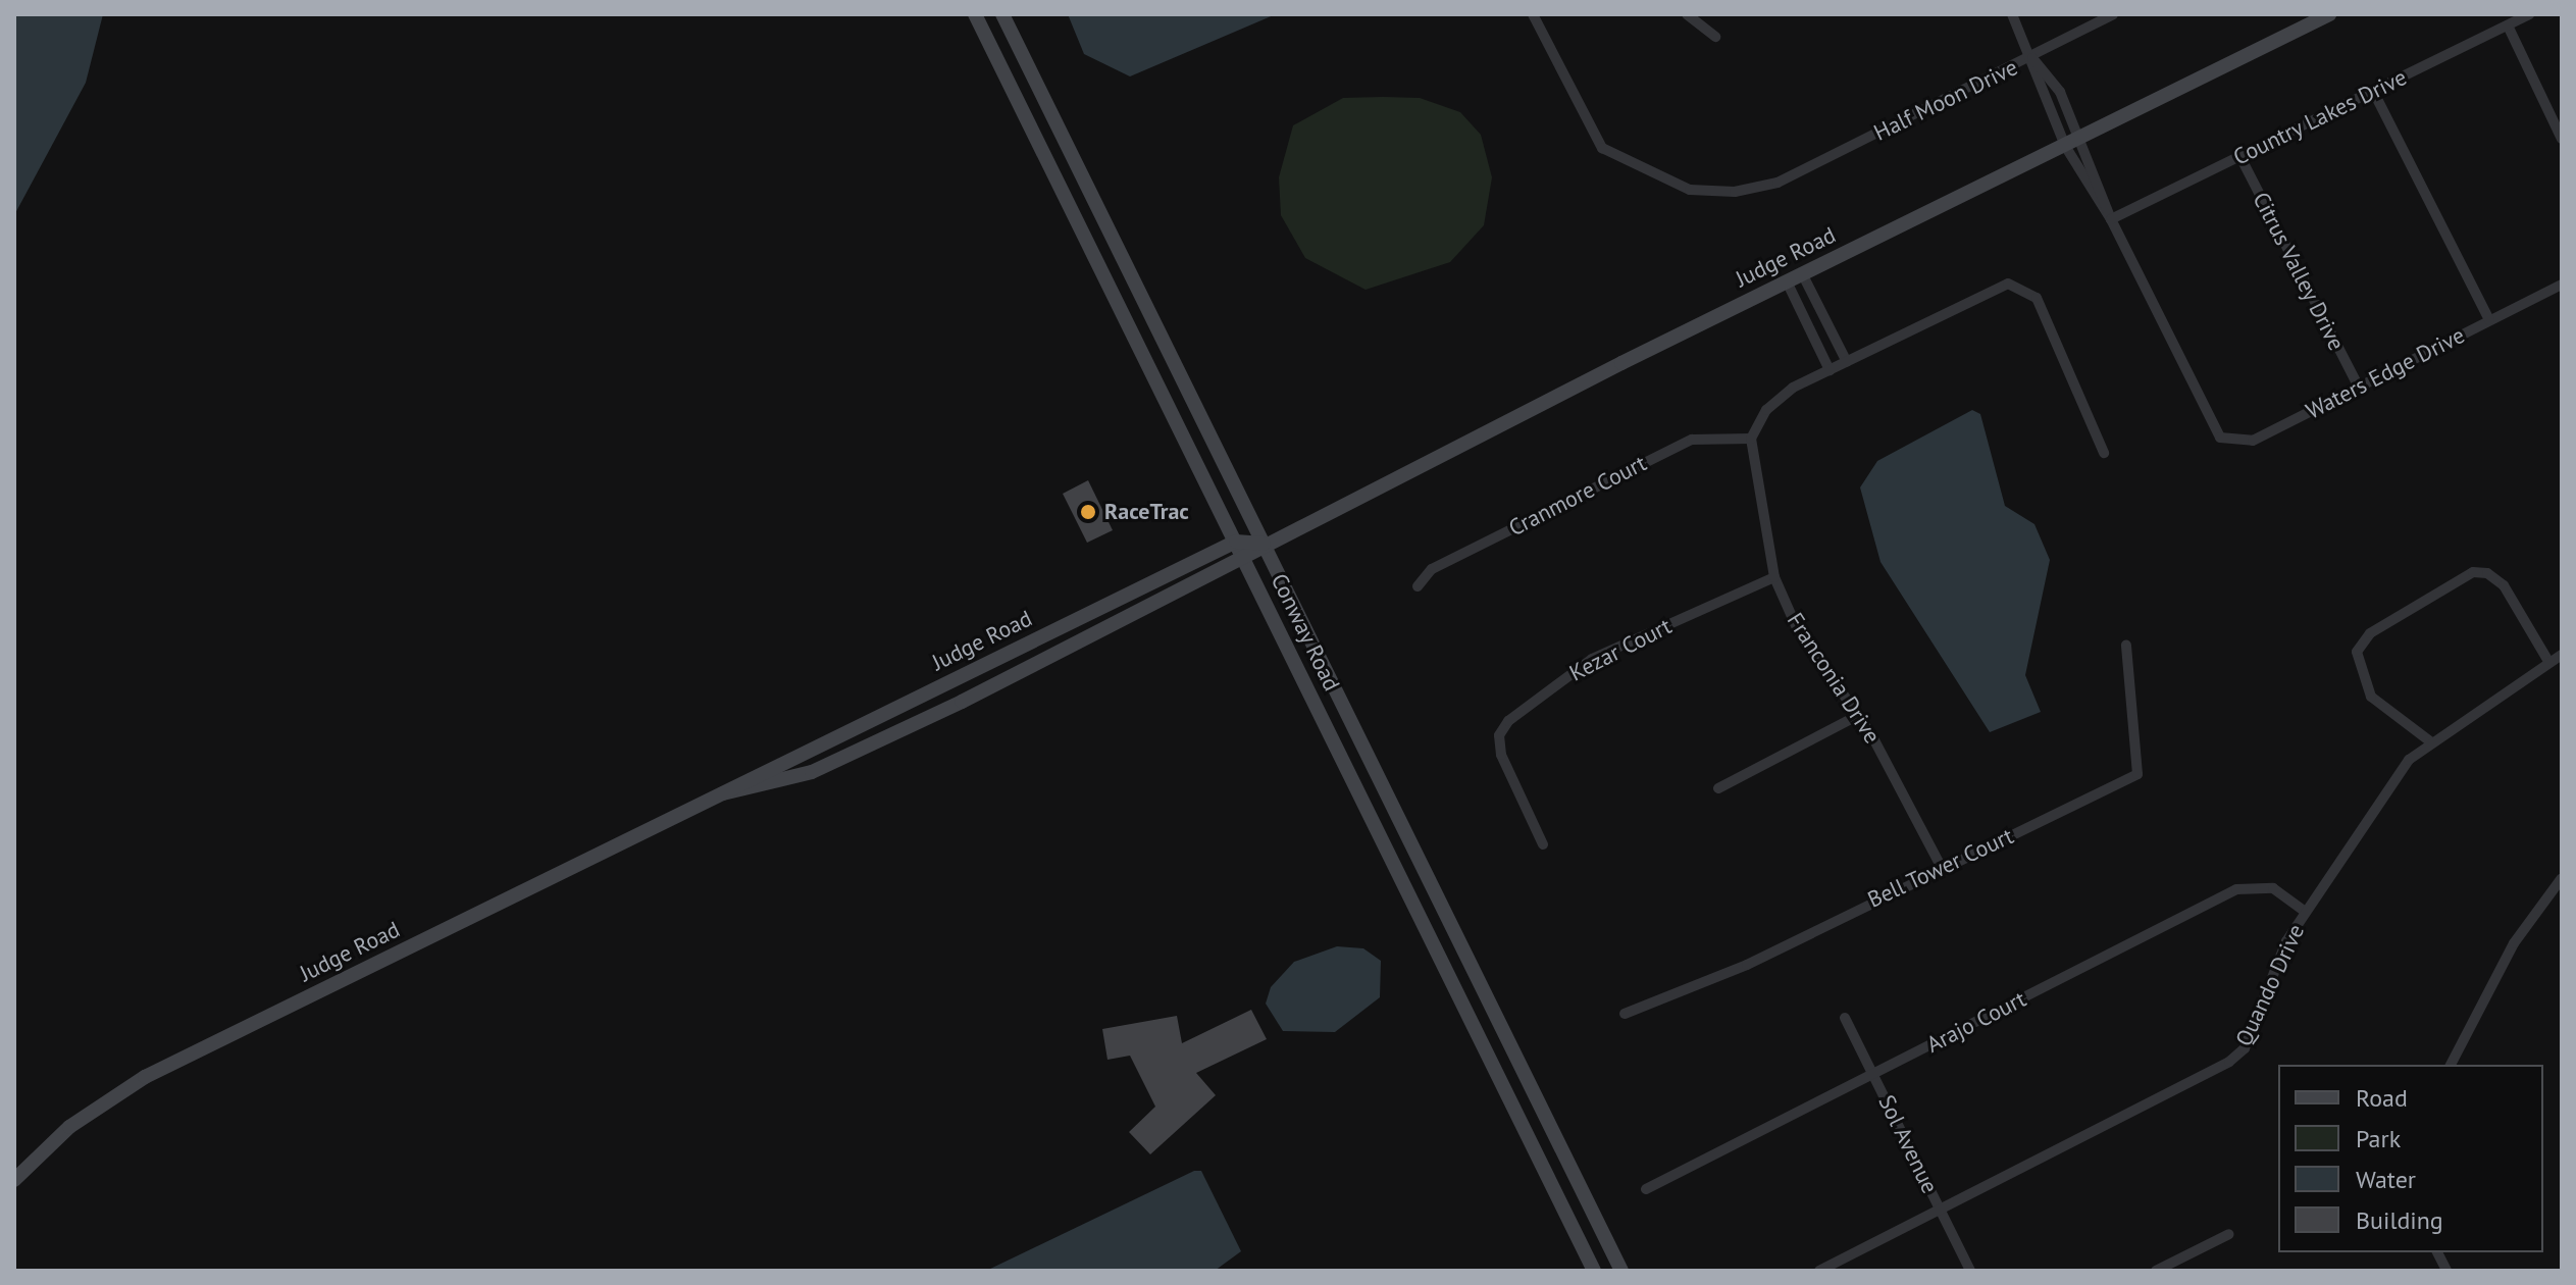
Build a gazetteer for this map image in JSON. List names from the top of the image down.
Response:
{
  "streets": {
    "street": [
      "Half Moon Drive",
      "Country Lakes Drive",
      "Judge Road",
      "Citrus Valley Drive",
      "Waters Edge Drive",
      "Cranmore Court",
      "Conway Road",
      "Kezar Court",
      "Franconia Drive",
      "Bell Tower Court",
      "Quando Drive",
      "Arajo Court",
      "Sol Avenue"
    ]
  },
  "crossings": [
    ["Country Lakes Drive", "Citrus Valley Drive"],
    ["Country Lakes Drive", "Waters Edge Drive"],
    ["Judge Road", "Conway Road"],
    ["Citrus Valley Drive", "Waters Edge Drive"],
    ["Cranmore Court", "Franconia Drive"],
    ["Kezar Court", "Franconia Drive"],
    ["Franconia Drive", "Bell Tower Court"],
    ["Quando Drive", "Arajo Court"],
    ["Quando Drive", "Sol Avenue"],
    ["Arajo Court", "Sol Avenue"]
  ],
  "places": ["RaceTrac"],
  "legend": [
    "Road",
    "Park",
    "Water",
    "Building"
  ]
}
